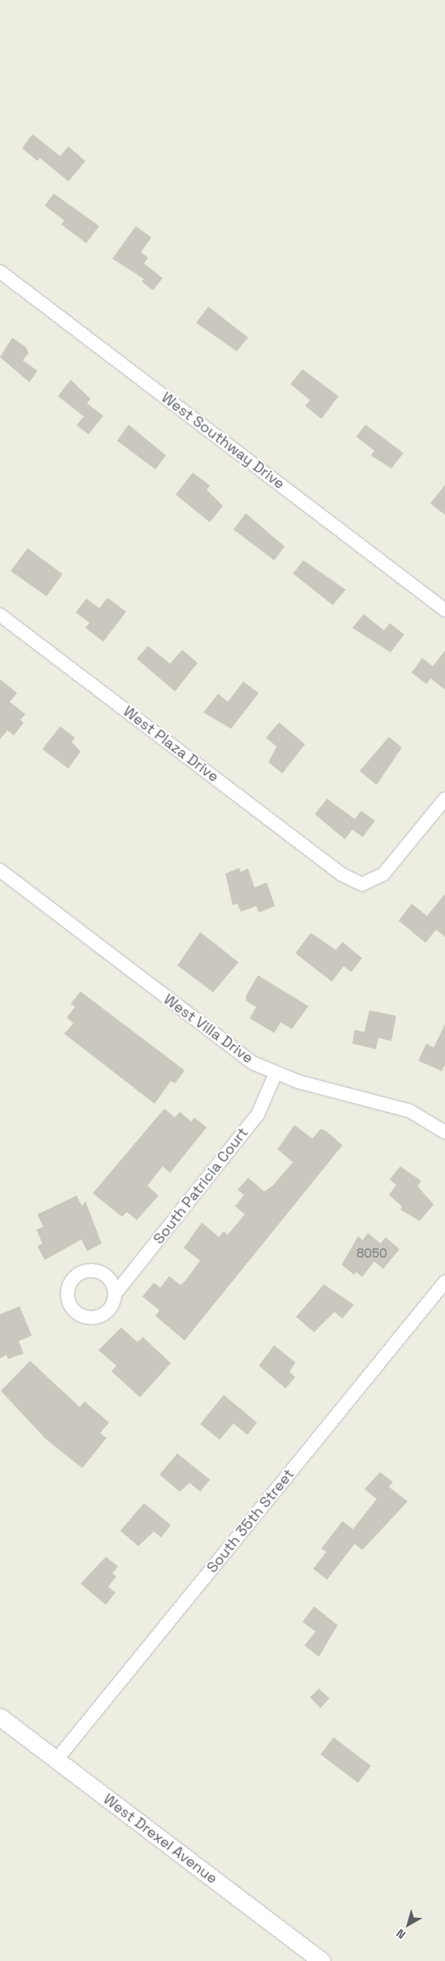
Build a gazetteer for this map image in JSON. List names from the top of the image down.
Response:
{
  "streets": {
    "street": [
      "West Southway Drive",
      "West Plaza Drive",
      "West Villa Drive",
      "South Patricia Court",
      "South 35th Street",
      "West Drexel Avenue"
    ]
  },
  "crossings": [
    ["West Villa Drive", "South Patricia Court"],
    ["South 35th Street", "West Drexel Avenue"]
  ],
  "house_numbers": ["8050"],
  "north": "bottom left"
}
